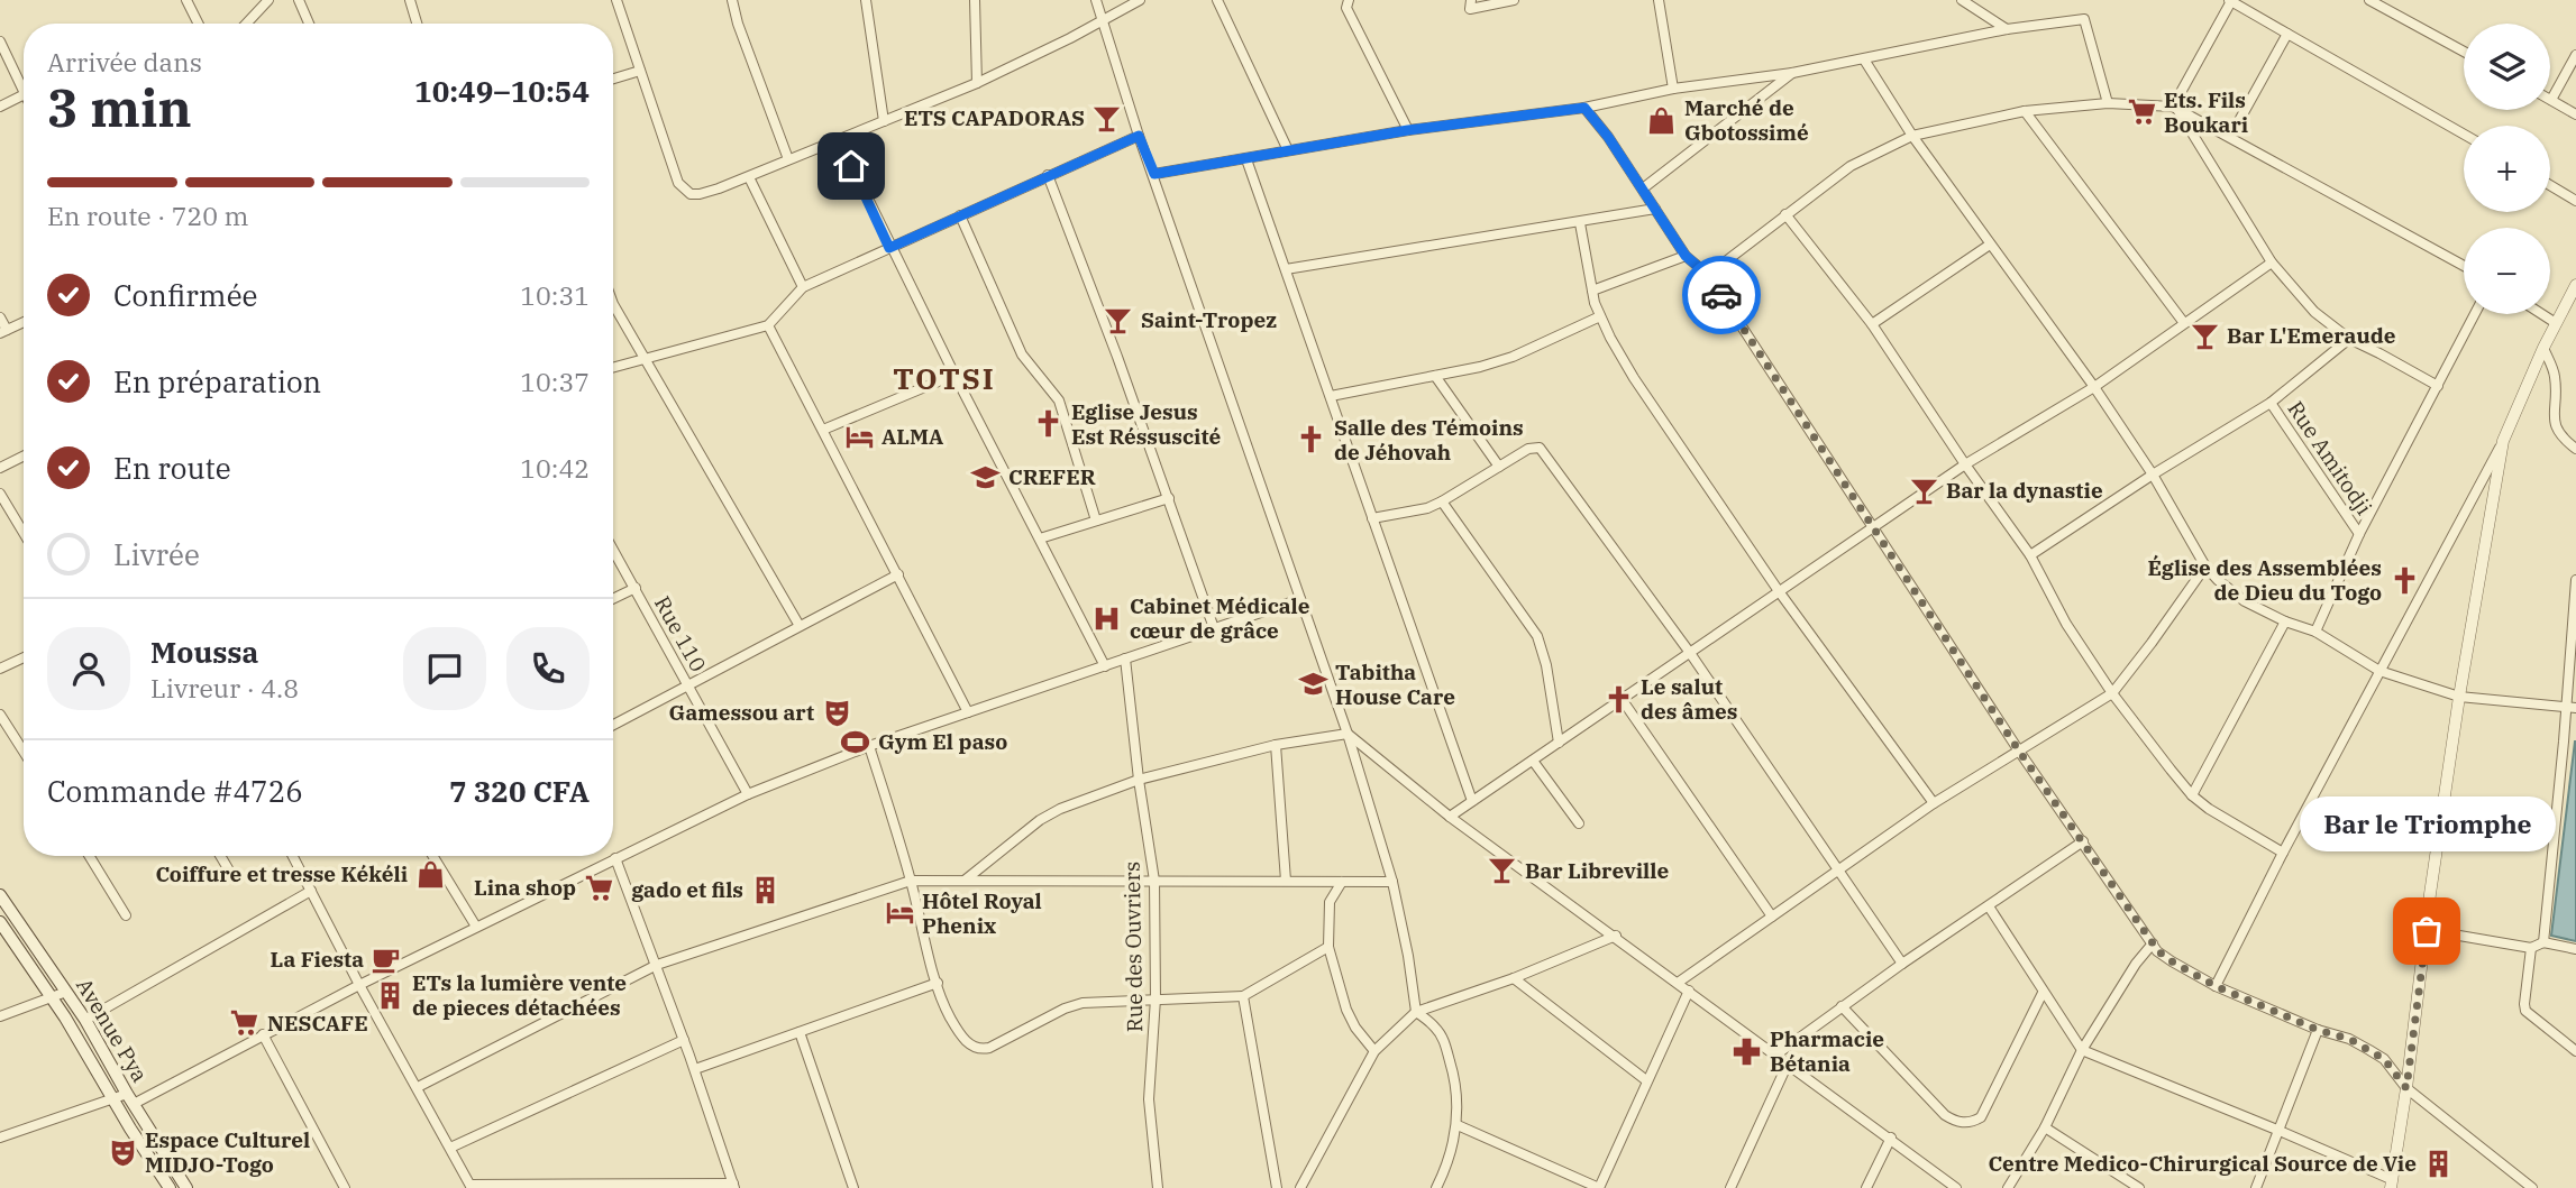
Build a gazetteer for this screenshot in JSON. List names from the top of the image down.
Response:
{
  "streets": {
    "main road": ["Avenue Pya"],
    "street": ["Rue Amitodji", "Rue 110", "Rue des Ouvriers"]
  },
  "districts": ["TOTSI"],
  "places": {
    "supermarket": ["Ets. Fils Boukari", "Lina shop", "NESCAFE"],
    "bar": [
      "ETS CAPADORAS",
      "Saint-Tropez",
      "Bar L'Emeraude",
      "Bar la dynastie",
      "Bar Libreville"
    ],
    "shop": ["Marché de Gbotossimé", "Coiffure et tresse Kékéli"],
    "church": [
      "Eglise Jesus Est Réssuscité",
      "Salle des Témoins de Jéhovah",
      "Église des Assemblées de Dieu du Togo",
      "Le salut des âmes"
    ],
    "hotel": ["ALMA", "Hôtel Royal Phenix"],
    "school or university": ["CREFER", "Tabitha House Care"],
    "hospital": ["Cabinet Médicale cœur de grâce"],
    "theatre": ["Gamessou art", "Espace Culturel MIDJO-Togo"],
    "sports": ["Gym El paso"],
    "building": ["gado et fils", "ETs la lumière vente de pieces détachées", "Centre Medico-Chirurgical Source de Vie"],
    "other": ["Bar le Triomphe"],
    "cafe": ["La Fiesta"],
    "pharmacy": ["Pharmacie Bétania"]
  },
  "page": {
    "map_buttons": ["+", "−"],
    "heading": ["3 min", "Arrivée dans", "10:49–10:54"],
    "panel": [
      "Moussa",
      "Livreur · 4.8",
      "Commande #4726",
      "7 320 CFA"
    ],
    "bar": "En route · 720 m",
    "list": [
      ["Confirmée", "10:31"],
      ["En préparation", "10:37"],
      ["En route", "10:42"],
      "Livrée"
    ],
    "bubble": "Bar le Triomphe"
  }
}
